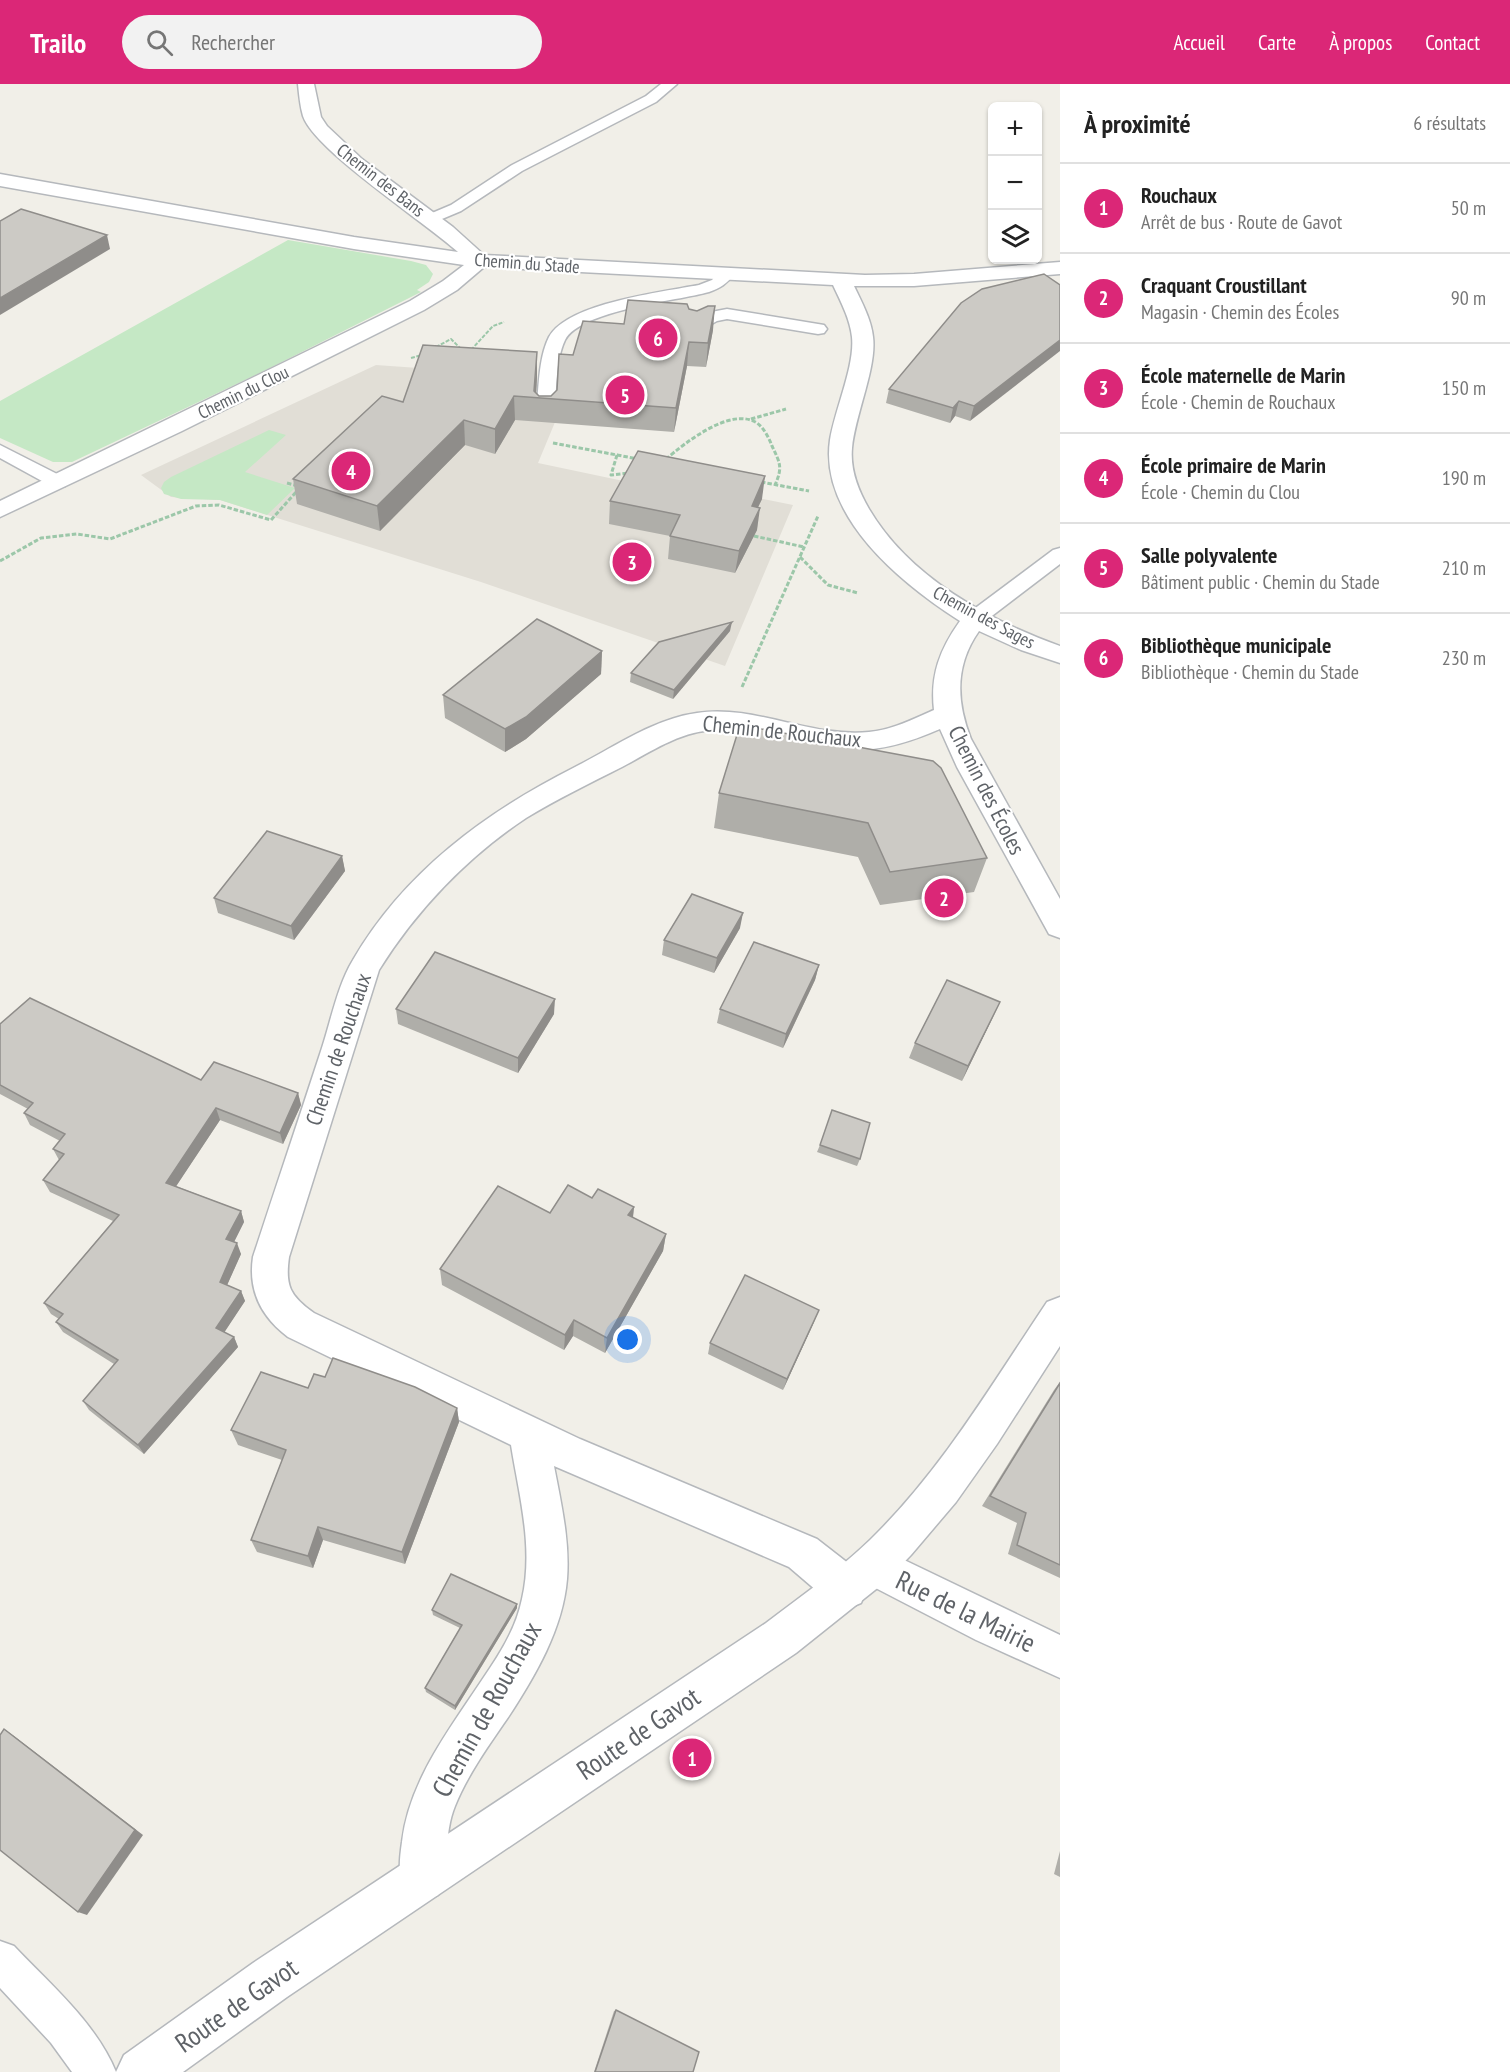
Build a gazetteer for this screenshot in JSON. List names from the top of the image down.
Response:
{
  "streets": {
    "street": [
      "Chemin des Bans",
      "Chemin du Stade",
      "Chemin du Clou",
      "Chemin des Sages",
      "Chemin de Rouchaux",
      "Chemin des Écoles",
      "Rue de la Mairie",
      "Route de Gavot"
    ]
  },
  "crossings": [
    ["Chemin des Bans", "Chemin du Stade"],
    ["Chemin des Bans", "Chemin du Clou"],
    ["Chemin du Stade", "Chemin du Clou"],
    ["Chemin du Stade", "Chemin des Sages"],
    ["Chemin des Sages", "Chemin des Écoles"],
    ["Chemin de Rouchaux", "Chemin des Écoles"],
    ["Chemin de Rouchaux", "Rue de la Mairie"],
    ["Chemin de Rouchaux", "Route de Gavot"],
    ["Rue de la Mairie", "Route de Gavot"]
  ],
  "page": {
    "header": "Trailo",
    "search": "Rechercher",
    "nav": [
      "Accueil",
      "Carte",
      "À propos",
      "Contact"
    ],
    "heading": ["À proximité", "6 résultats"],
    "map_buttons": ["+", "−"],
    "list": [
      {
        "mark": "1",
        "name": "Rouchaux",
        "note": "Arrêt de bus · Route de Gavot",
        "value": "50 m"
      },
      {
        "mark": "2",
        "name": "Craquant Croustillant",
        "note": "Magasin · Chemin des Écoles",
        "value": "90 m"
      },
      {
        "mark": "3",
        "name": "École maternelle de Marin",
        "note": "École · Chemin de Rouchaux",
        "value": "150 m"
      },
      {
        "mark": "4",
        "name": "École primaire de Marin",
        "note": "École · Chemin du Clou",
        "value": "190 m"
      },
      {
        "mark": "5",
        "name": "Salle polyvalente",
        "note": "Bâtiment public · Chemin du Stade",
        "value": "210 m"
      },
      {
        "mark": "6",
        "name": "Bibliothèque municipale",
        "note": "Bibliothèque · Chemin du Stade",
        "value": "230 m"
      }
    ],
    "pins": [
      "6",
      "5",
      "4",
      "3",
      "2",
      "1"
    ]
  }
}
